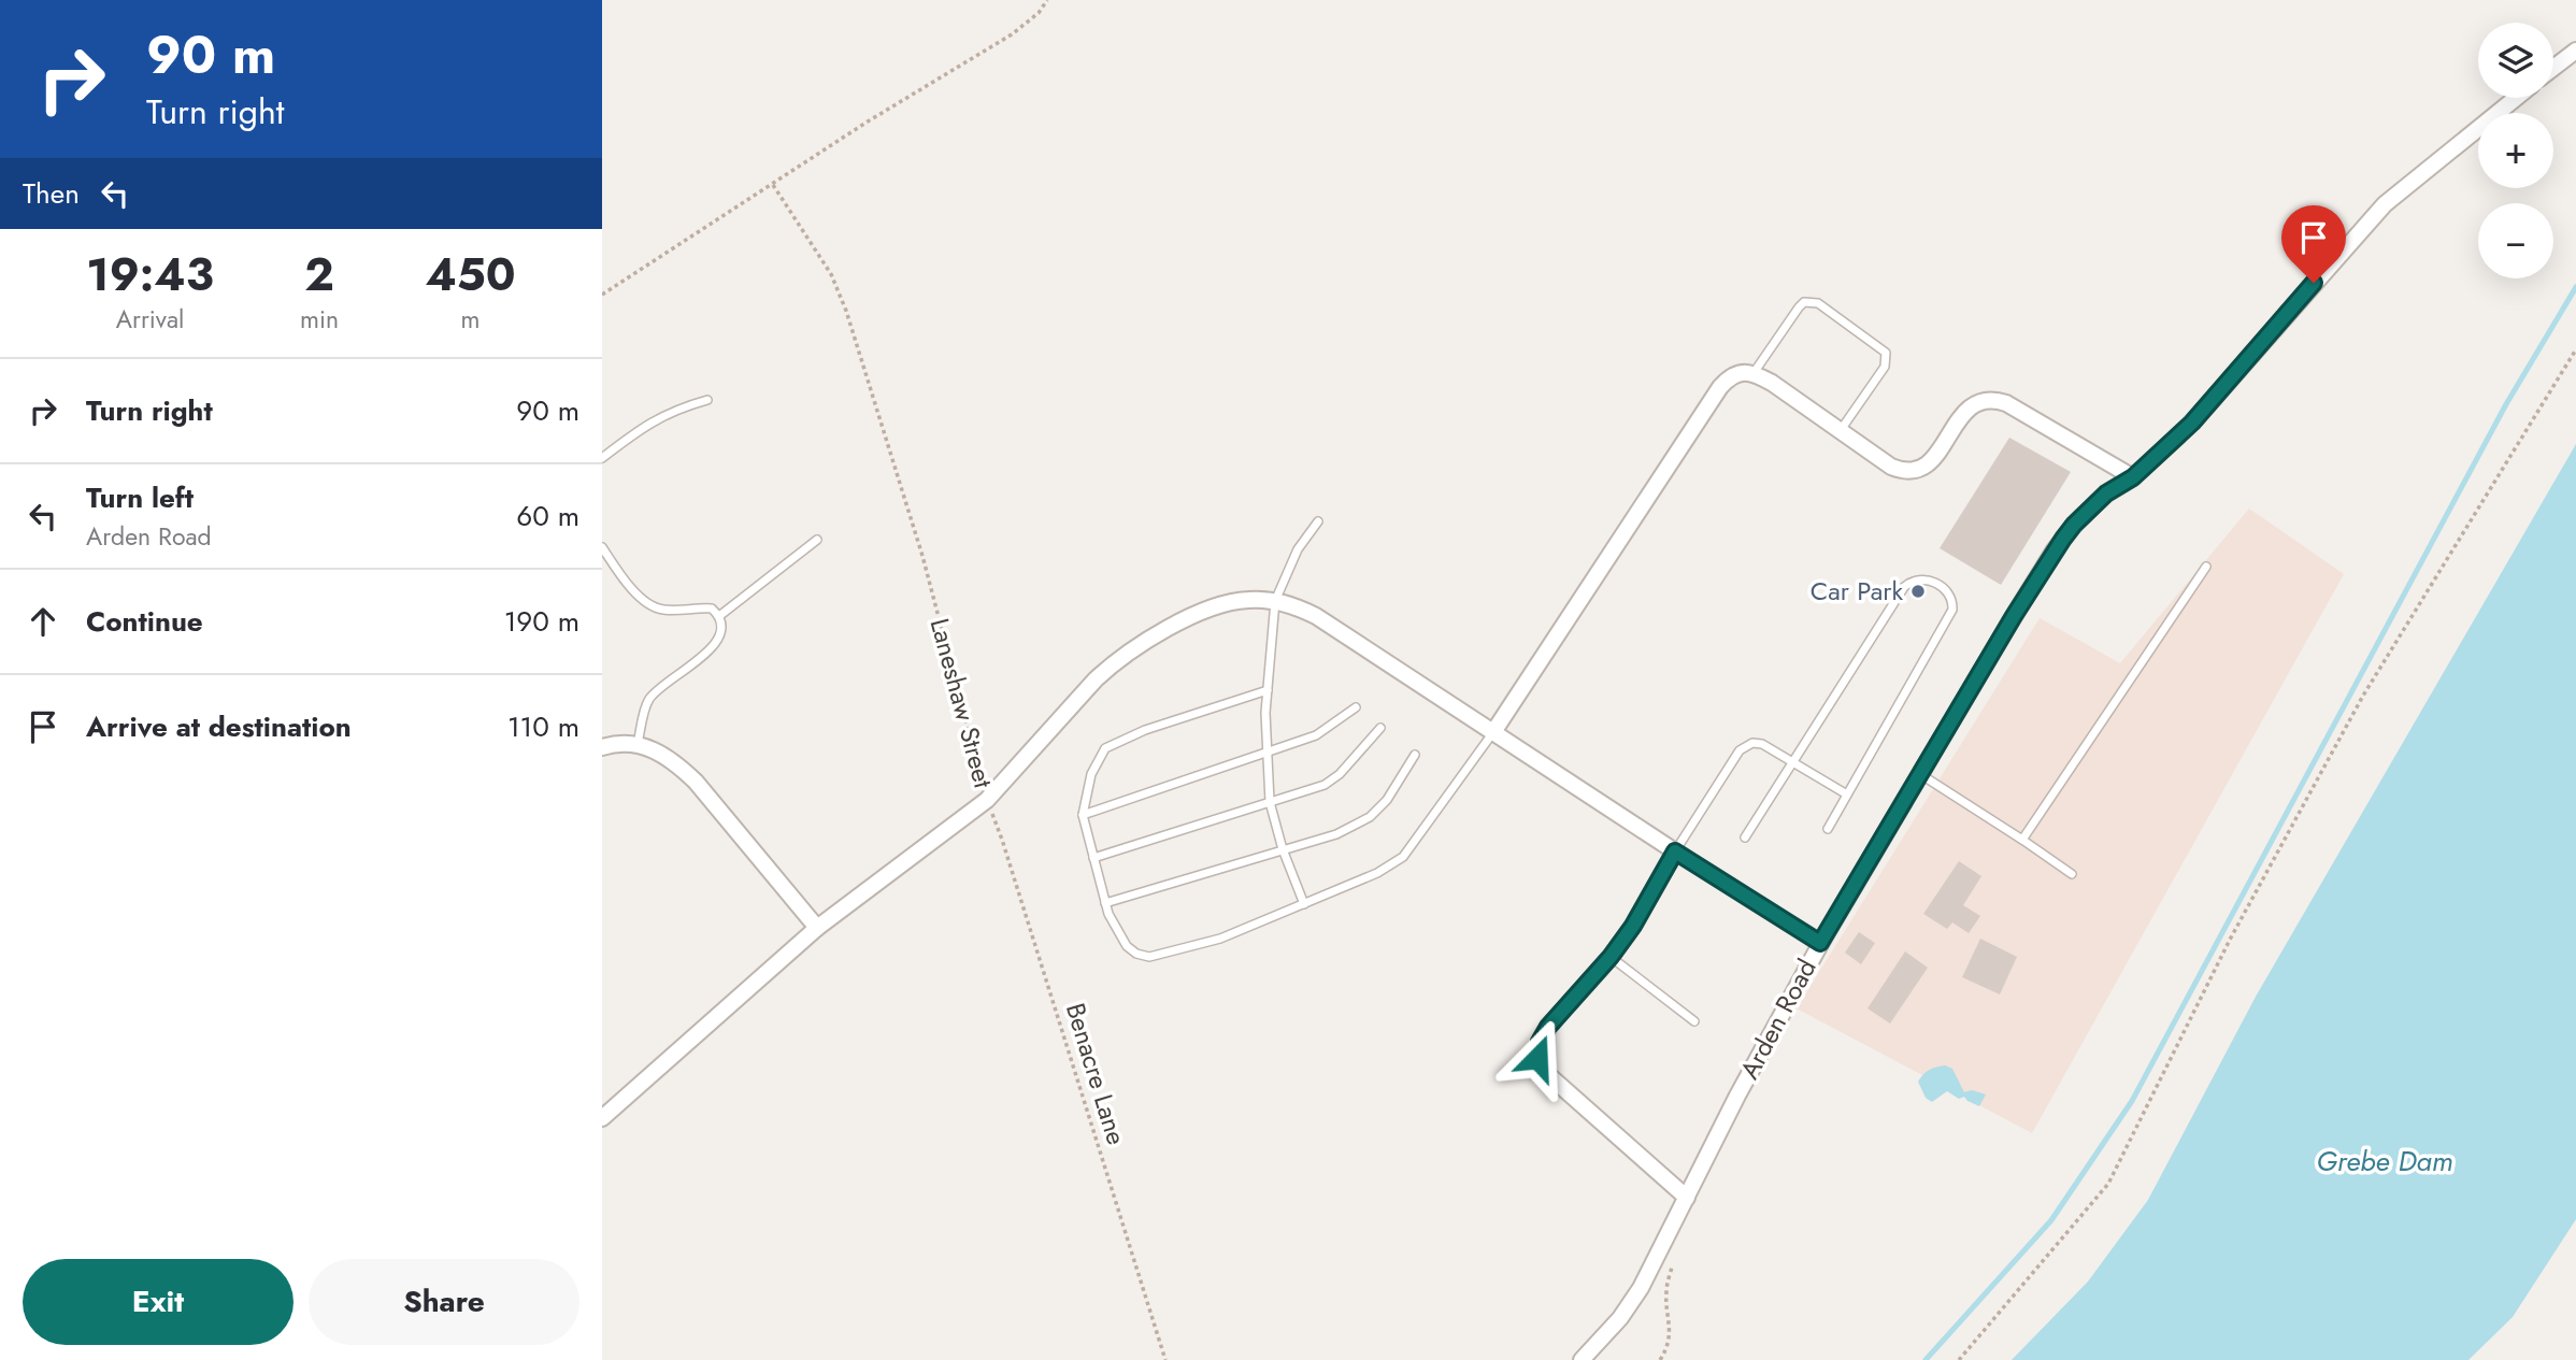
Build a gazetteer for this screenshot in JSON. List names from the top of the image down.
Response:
{
  "streets": {
    "street": ["Laneshaw Street", "Arden Road"],
    "path": ["Benacre Lane"]
  },
  "crossings": [
    ["Laneshaw Street", "Benacre Lane"]
  ],
  "water": ["Grebe Dam"],
  "places": ["Car Park"],
  "page": {
    "turn": ["90 m", "Turn right"],
    "map_buttons": ["+", "−"],
    "then": "Then",
    "eta": [
      "19:43",
      "Arrival",
      "2",
      "min",
      "450",
      "m"
    ],
    "list": [
      {
        "name": "Turn right",
        "value": "90 m"
      },
      {
        "name": "Turn left",
        "note": "Arden Road",
        "value": "60 m"
      },
      {
        "name": "Continue",
        "value": "190 m"
      },
      {
        "name": "Arrive at destination",
        "value": "110 m"
      }
    ],
    "buttons": ["Exit", "Share"]
  }
}
